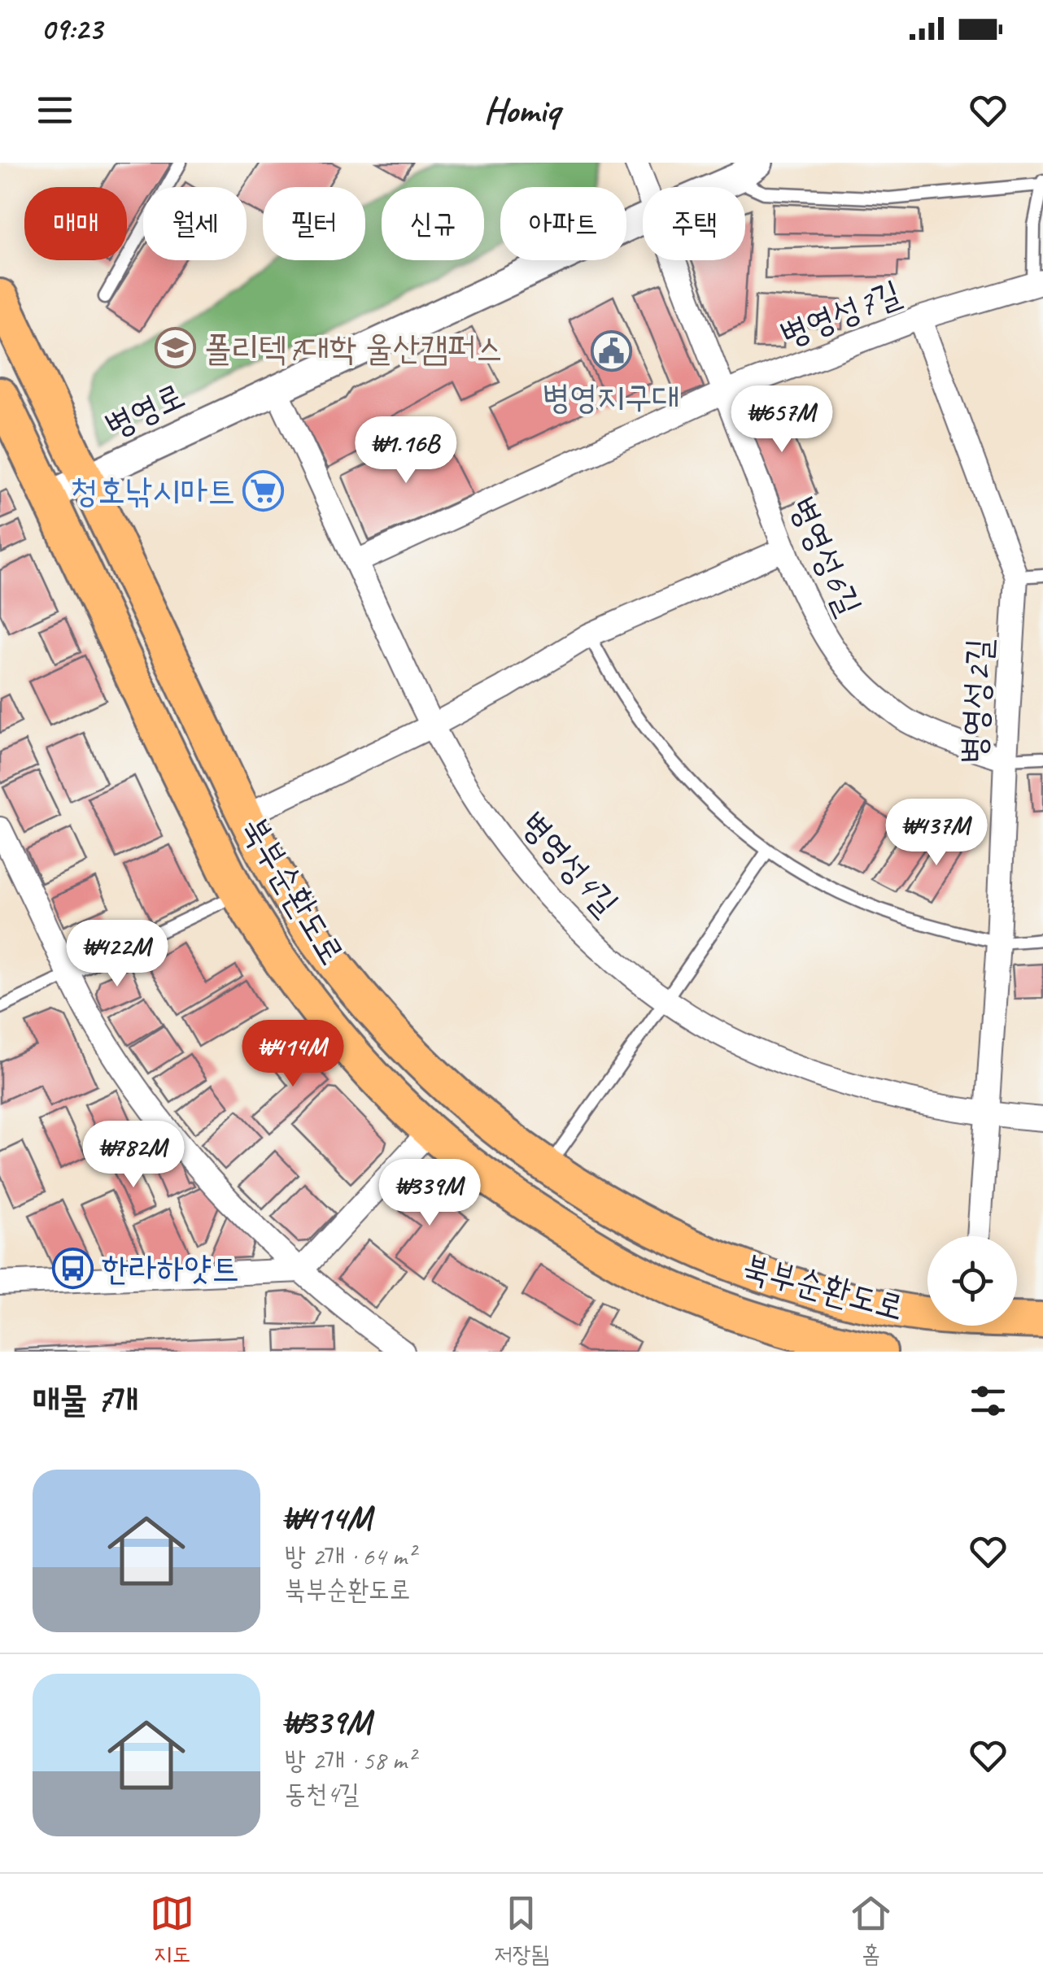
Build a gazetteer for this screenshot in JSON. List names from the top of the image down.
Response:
{
  "streets": {
    "main road": ["북부순환도로"],
    "street": [
      "병영성7길",
      "병영로",
      "병영성6길",
      "병영성2길",
      "병영성4길"
    ]
  },
  "crossings": [
    ["병영성7길", "병영성6길"],
    ["병영성7길", "병영성2길"],
    ["병영성7길", "병영성4길"],
    ["병영로", "병영성4길"],
    ["병영로", "북부순환도로"],
    ["병영성6길", "병영성2길"],
    ["병영성2길", "병영성4길"]
  ],
  "places": {
    "school or university": ["폴리텍7대학 울산캠퍼스"],
    "public building": ["병영지구대"],
    "supermarket": ["청호낚시마트"],
    "bus stop": ["한라하얏트"]
  },
  "page": {
    "status": "09:23",
    "header": "Homiq",
    "chip": [
      "매매",
      "월세",
      "필터",
      "신규",
      "아파트",
      "주택"
    ],
    "price": [
      "₩657M",
      "₩1.16B",
      "₩437M",
      "₩422M",
      "₩414M",
      "₩782M",
      "₩339M"
    ],
    "heading": "매물 7개",
    "list": [
      {
        "name": "₩414M",
        "note": "방 2개 · 64 m² · 북부순환도로"
      },
      {
        "name": "₩339M",
        "note": "방 2개 · 58 m² · 동천4길"
      }
    ],
    "tabs": ["지도", "저장됨", "홈"]
  }
}
